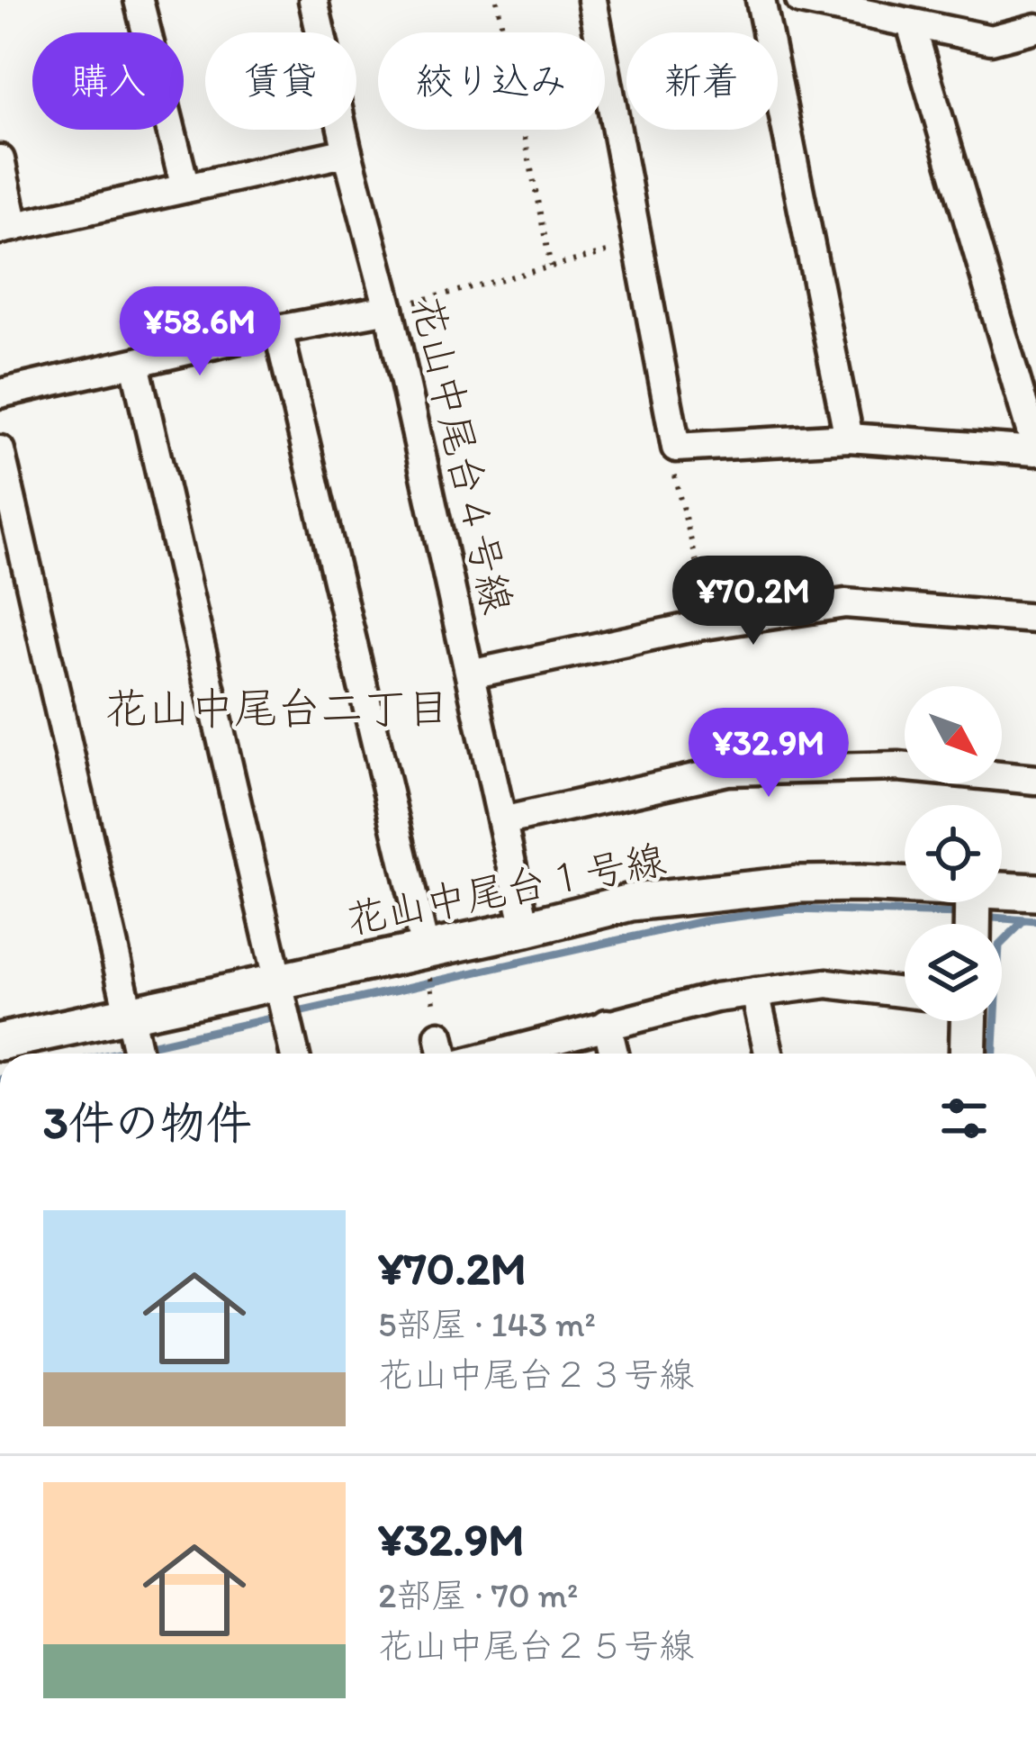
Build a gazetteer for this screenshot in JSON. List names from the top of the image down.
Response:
{
  "streets": {
    "street": ["花山中尾台４号線", "花山中尾台１号線"]
  },
  "crossings": [
    ["花山中尾台４号線", "花山中尾台１号線"]
  ],
  "districts": ["花山中尾台二丁目"],
  "north": "bottom right",
  "page": {
    "chip": [
      "購入",
      "賃貸",
      "絞り込み",
      "新着"
    ],
    "price": ["¥58.6M", "¥70.2M", "¥32.9M"],
    "heading": "3件の物件",
    "list": [
      {
        "name": "¥70.2M",
        "note": "5部屋 · 143 m² · 花山中尾台２３号線"
      },
      {
        "name": "¥32.9M",
        "note": "2部屋 · 70 m² · 花山中尾台２５号線"
      }
    ]
  }
}
